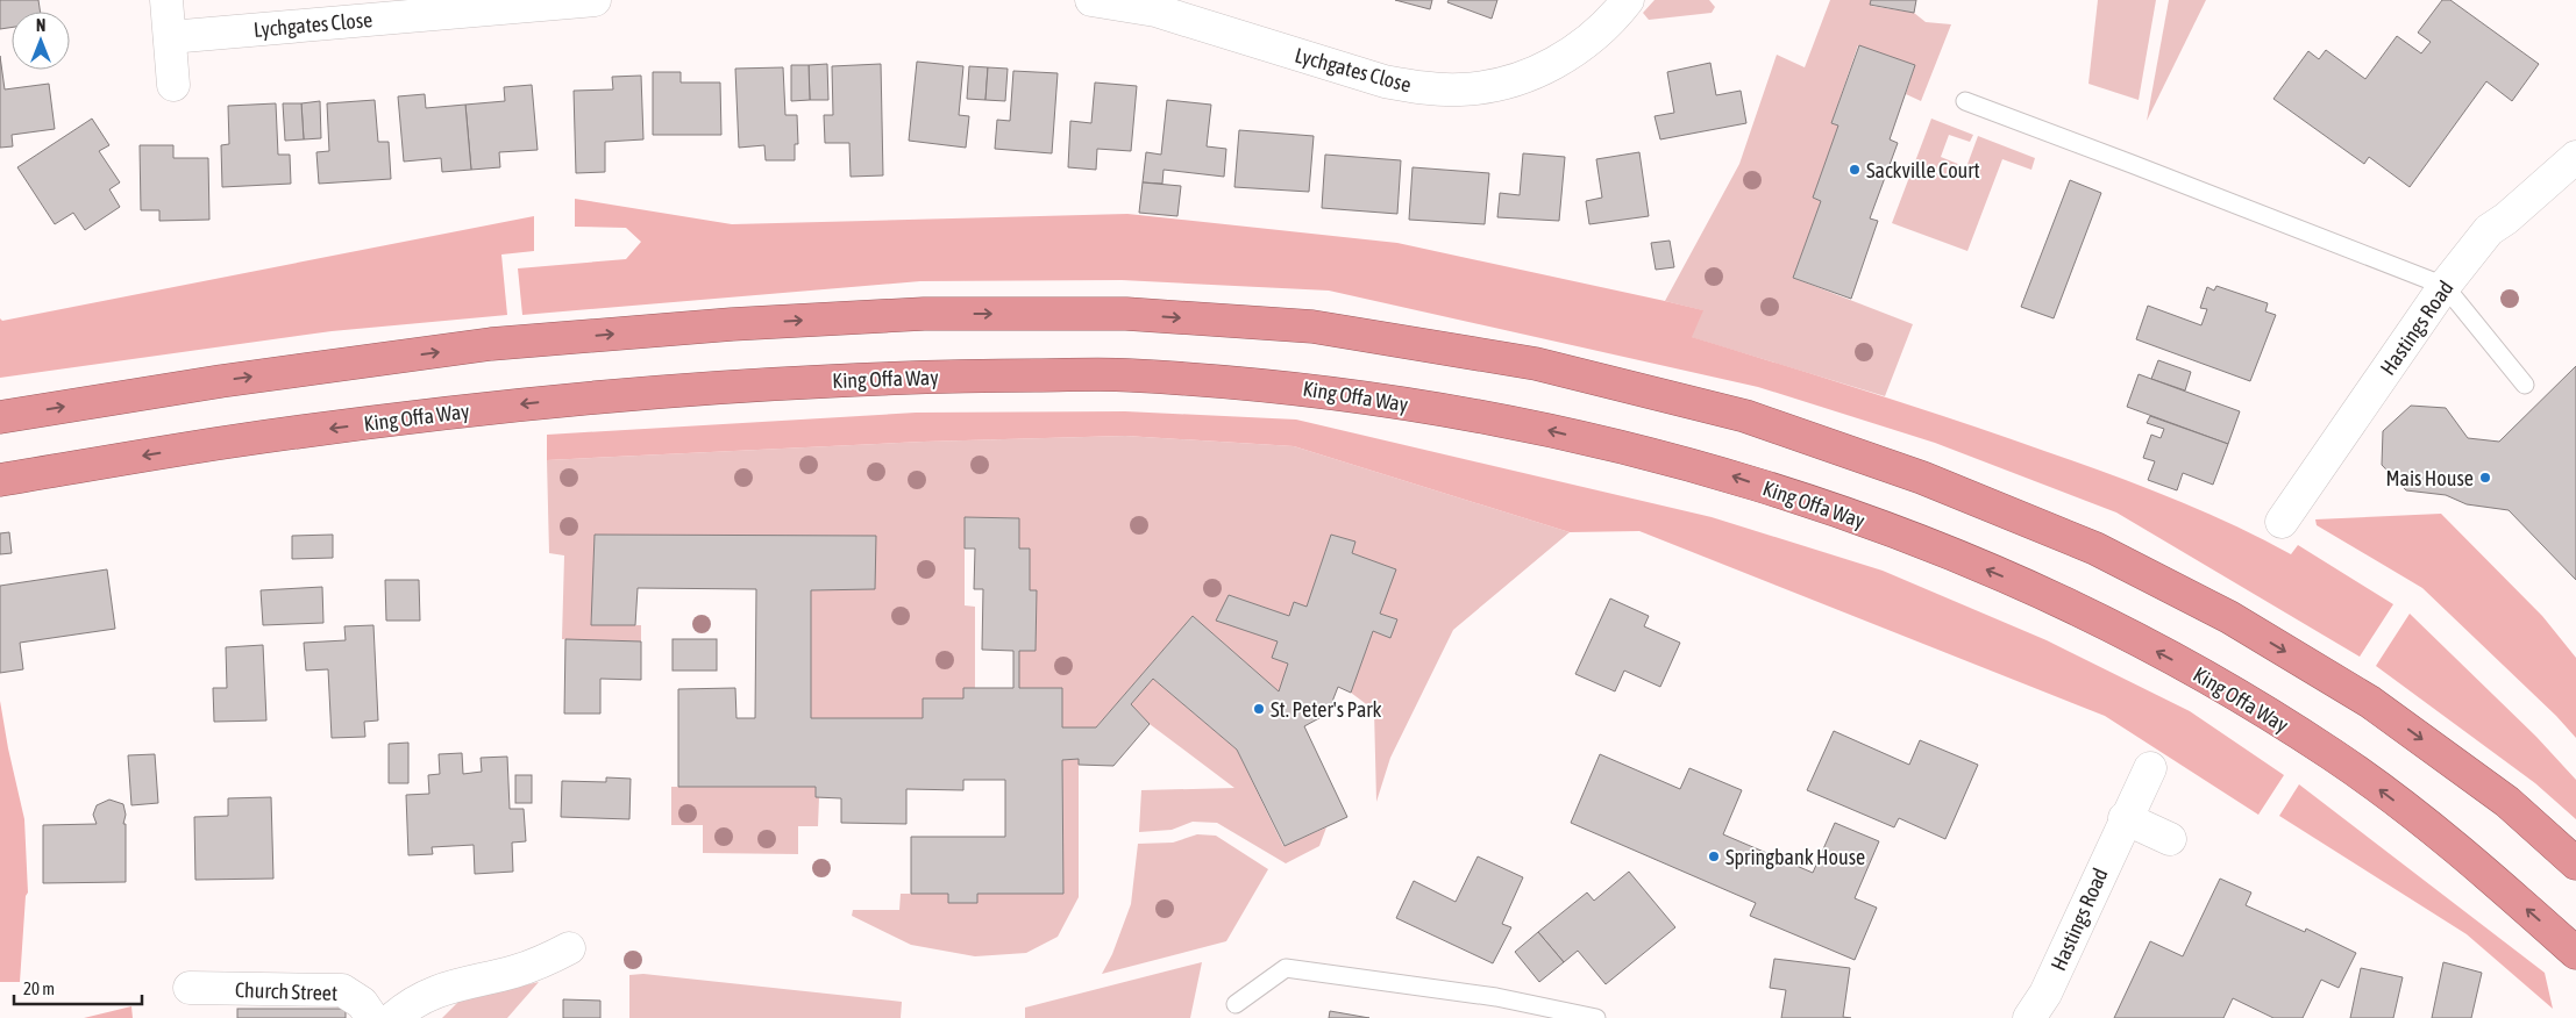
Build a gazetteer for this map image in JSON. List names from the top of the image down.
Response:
{
  "streets": {
    "highway": ["King Offa Way"],
    "street": ["Lychgates Close", "Hastings Road", "Church Street"]
  },
  "places": [
    "Sackville Court",
    "Mais House",
    "St. Peter's Park",
    "Springbank House"
  ],
  "scale_bar": "20 m",
  "north": "top"
}
